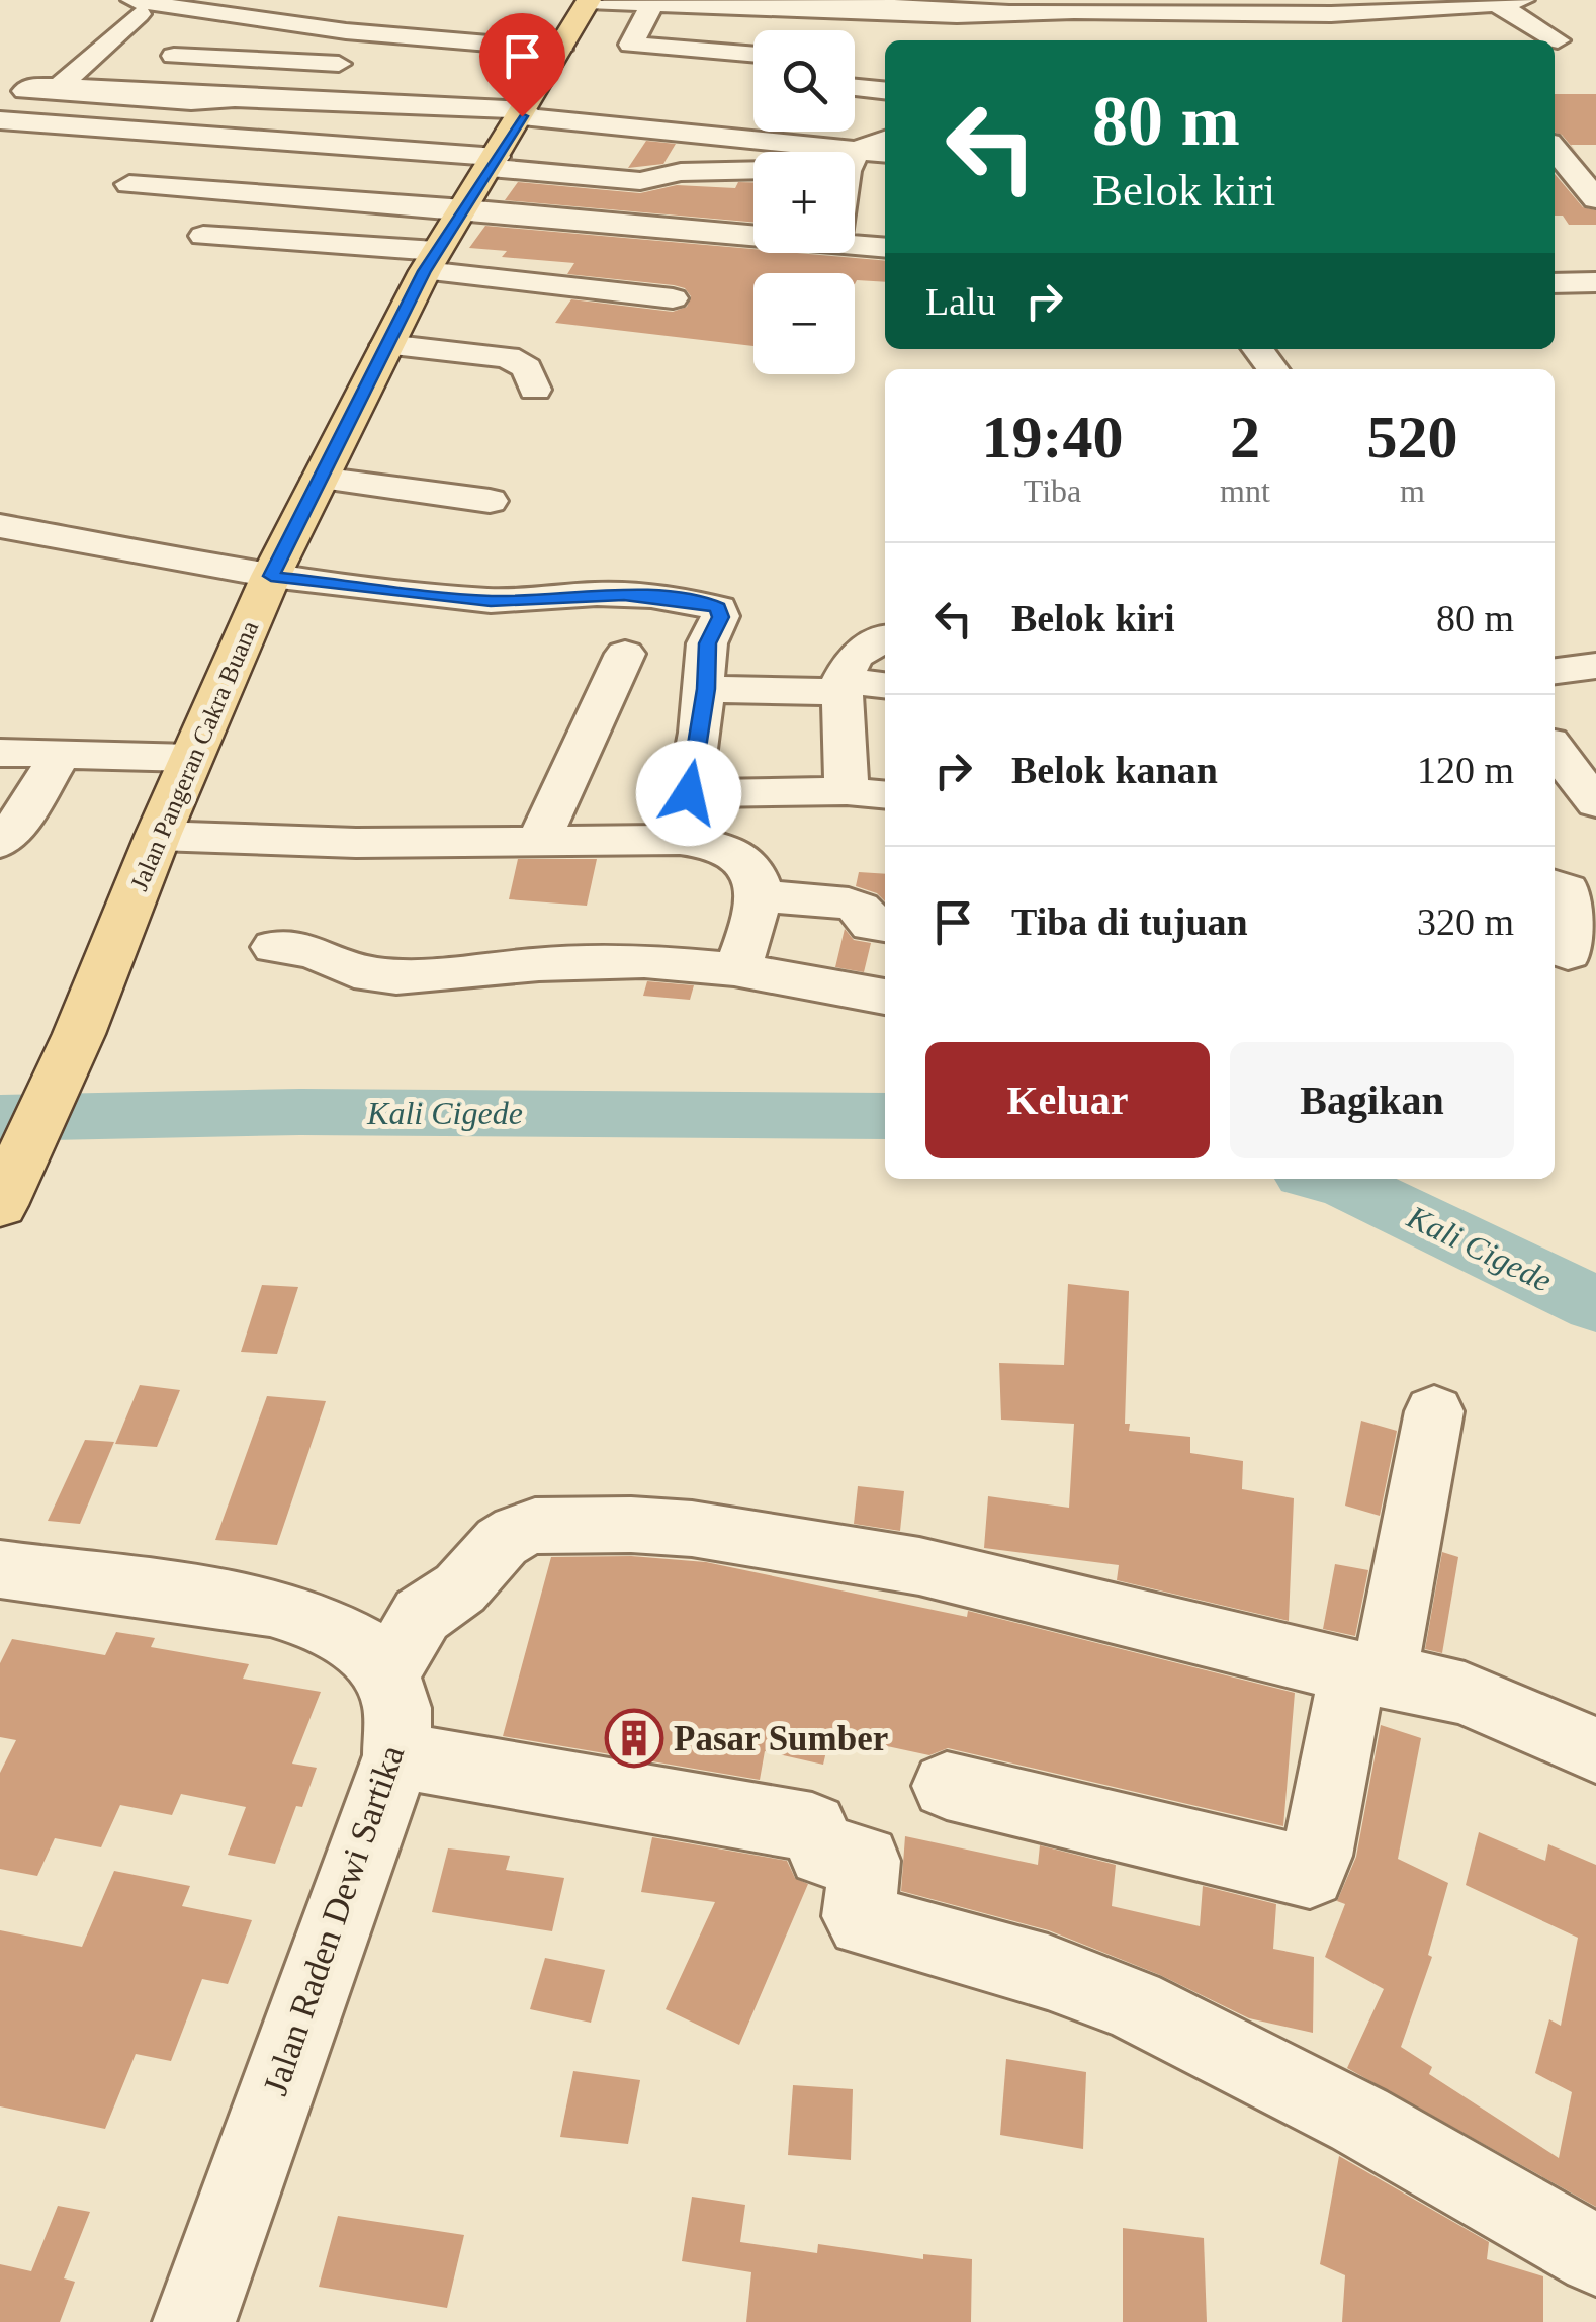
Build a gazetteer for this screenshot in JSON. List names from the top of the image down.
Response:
{
  "streets": {
    "main road": ["Jalan Pangeran Cakra Buana"],
    "street": ["Jalan Raden Dewi Sartika"]
  },
  "water": ["Kali Cigede"],
  "places": {
    "building": ["Pasar Sumber"]
  },
  "page": {
    "map_buttons": ["+", "−"],
    "turn": ["80 m", "Belok kiri"],
    "then": "Lalu",
    "eta": [
      "19:40",
      "Tiba",
      "2",
      "mnt",
      "520",
      "m"
    ],
    "list": [
      {
        "name": "Belok kiri",
        "value": "80 m"
      },
      {
        "name": "Belok kanan",
        "value": "120 m"
      },
      {
        "name": "Tiba di tujuan",
        "value": "320 m"
      }
    ],
    "buttons": ["Keluar", "Bagikan"]
  }
}
